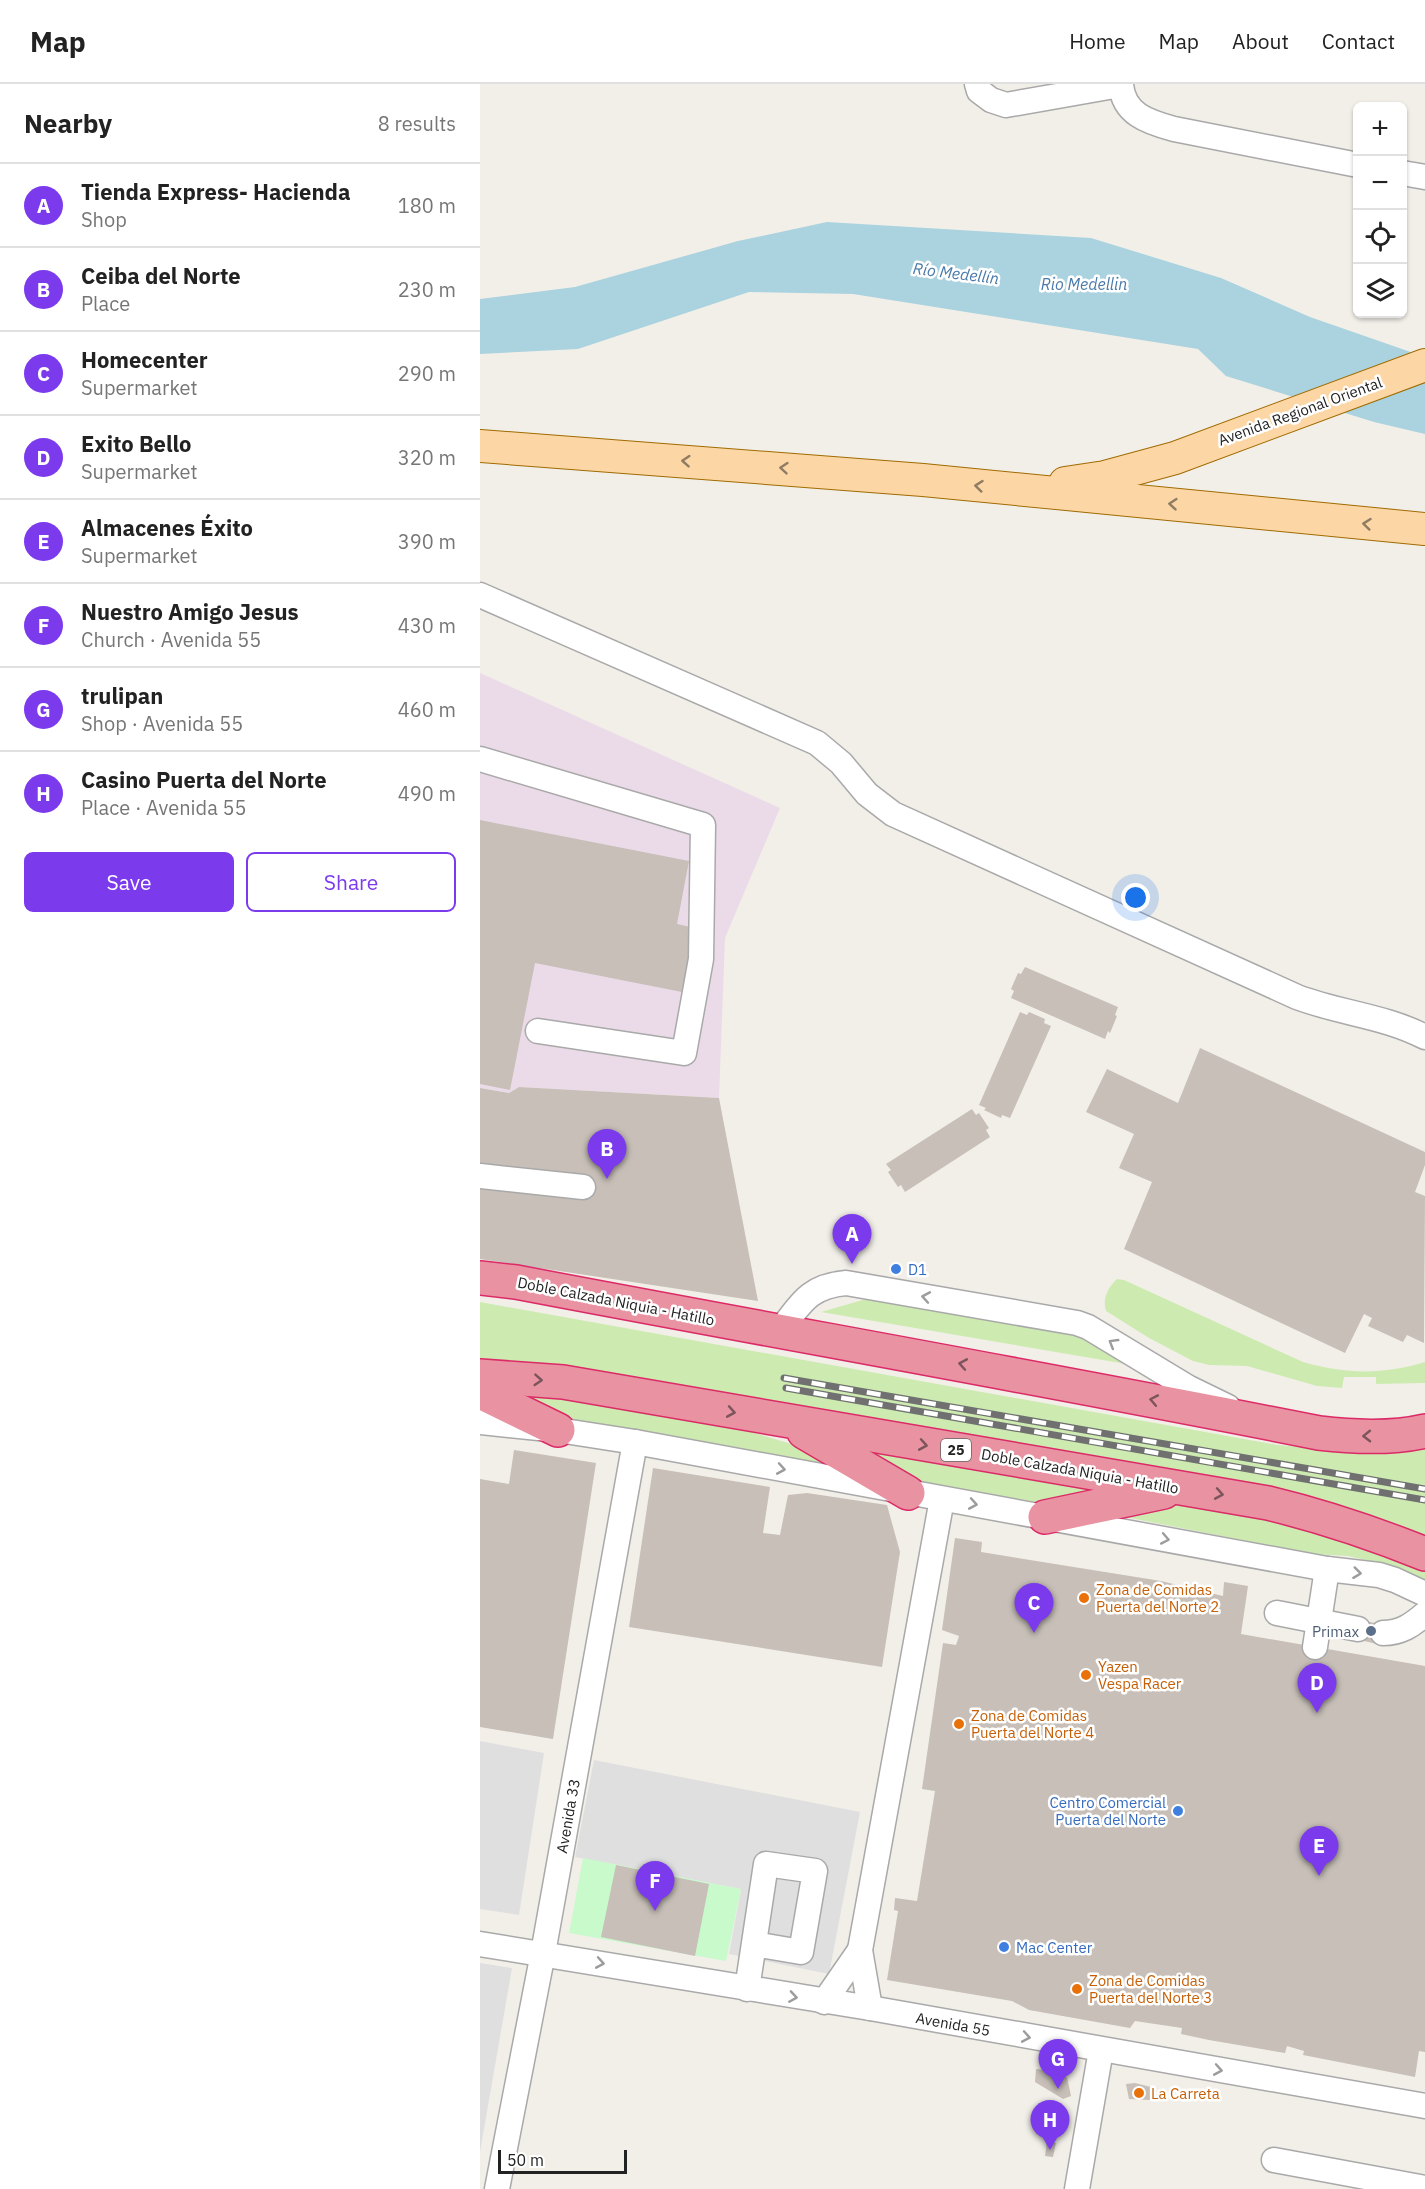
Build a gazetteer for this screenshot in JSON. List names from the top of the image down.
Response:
{
  "streets": {
    "highway": ["Doble Calzada Niquia - Hatillo", "25"],
    "main road": ["Avenida Regional Oriental"],
    "street": ["Avenida 33", "Avenida 55"]
  },
  "crossings": [
    ["Avenida 33", "Avenida 55"]
  ],
  "one_way": ["Avenida 55"],
  "water": ["Río Medellín", "Rio Medellin"],
  "places": [
    "D1",
    "Zona de Comidas Puerta del Norte 2",
    "Primax",
    "Yazen Vespa Racer",
    "Zona de Comidas Puerta del Norte 4",
    "Centro Comercial Puerta del Norte",
    "Mac Center",
    "Zona de Comidas Puerta del Norte 3",
    "La Carreta"
  ],
  "scale_bar": "50 m",
  "page": {
    "header": "Map",
    "nav": [
      "Home",
      "Map",
      "About",
      "Contact"
    ],
    "heading": ["Nearby", "8 results"],
    "map_buttons": ["+", "−"],
    "list": [
      {
        "mark": "A",
        "name": "Tienda Express- Hacienda",
        "note": "Shop",
        "value": "180 m"
      },
      {
        "mark": "B",
        "name": "Ceiba del Norte",
        "note": "Place",
        "value": "230 m"
      },
      {
        "mark": "C",
        "name": "Homecenter",
        "note": "Supermarket",
        "value": "290 m"
      },
      {
        "mark": "D",
        "name": "Exito Bello",
        "note": "Supermarket",
        "value": "320 m"
      },
      {
        "mark": "E",
        "name": "Almacenes Éxito",
        "note": "Supermarket",
        "value": "390 m"
      },
      {
        "mark": "F",
        "name": "Nuestro Amigo Jesus",
        "note": "Church · Avenida 55",
        "value": "430 m"
      },
      {
        "mark": "G",
        "name": "trulipan",
        "note": "Shop · Avenida 55",
        "value": "460 m"
      },
      {
        "mark": "H",
        "name": "Casino Puerta del Norte",
        "note": "Place · Avenida 55",
        "value": "490 m"
      }
    ],
    "buttons": ["Save", "Share"],
    "pins": [
      "B",
      "A",
      "C",
      "D",
      "E",
      "F",
      "G",
      "H"
    ],
    "scale": "50 m"
  }
}
